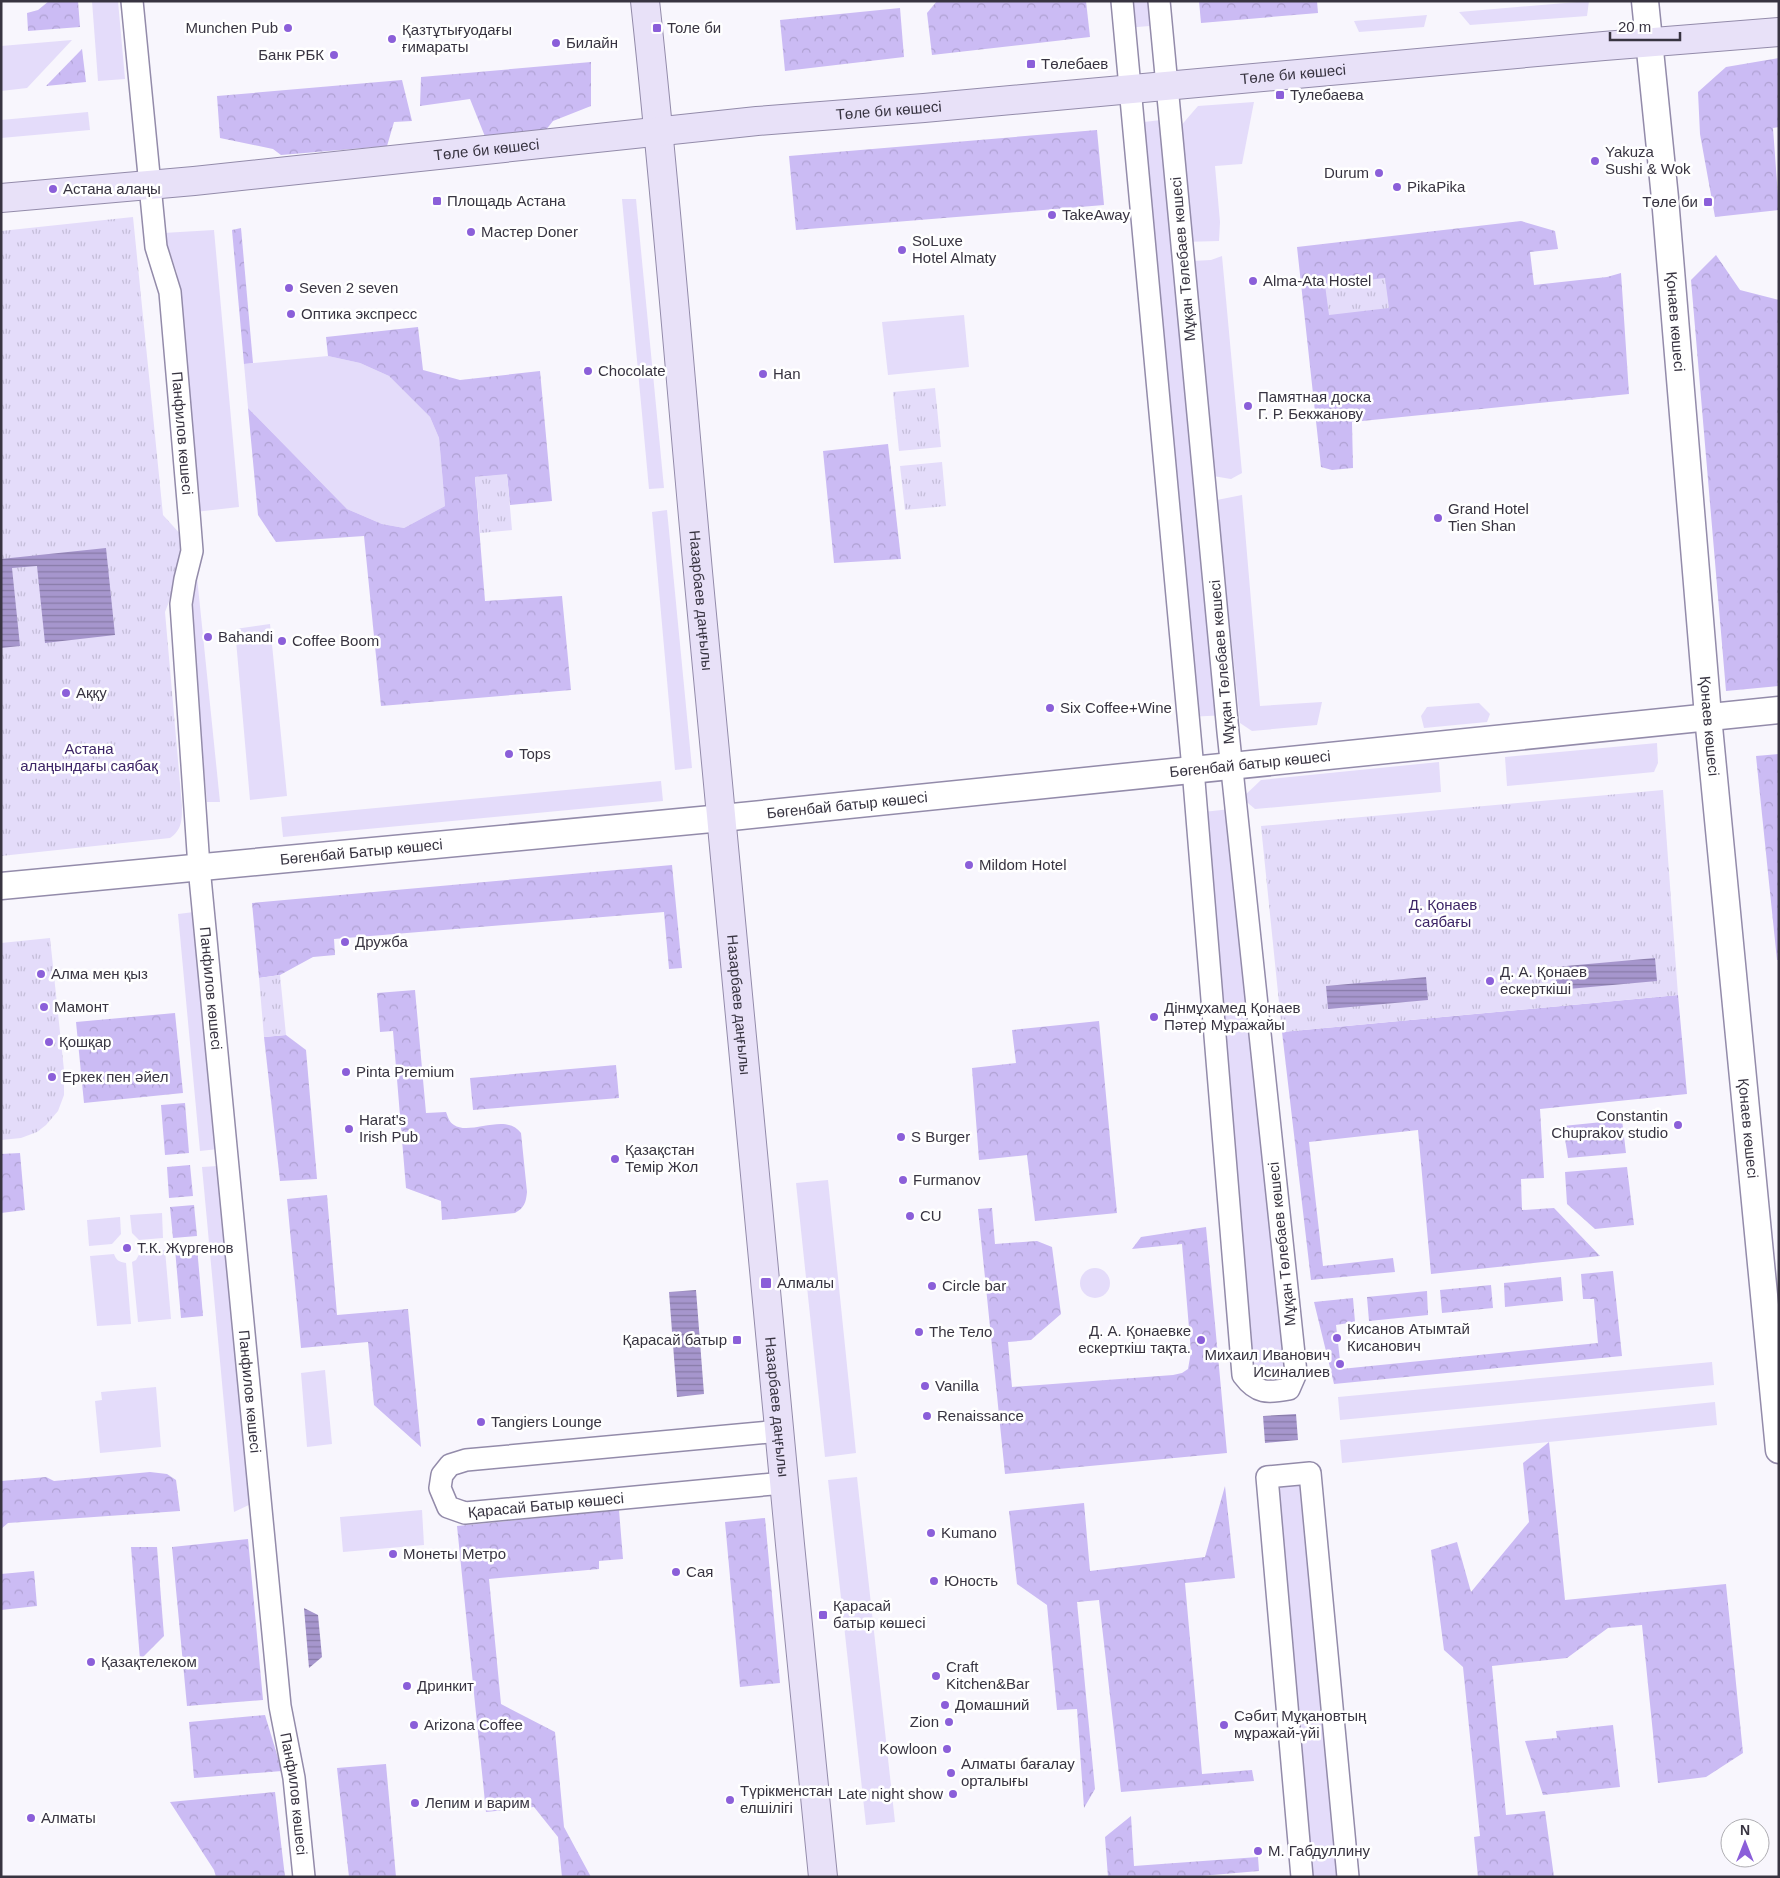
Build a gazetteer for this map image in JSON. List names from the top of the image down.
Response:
{
  "streets": {
    "main road": ["Төле би көшесі", "Назарбаев даңғылы"],
    "street": [
      "Мұқан Төлебаев көшесі",
      "Қонаев көшесі",
      "Панфилов көшесі",
      "Бөгенбай батыр көшесі",
      "Бөгенбай Батыр көшесі",
      "Қарасай Батыр көшесі"
    ]
  },
  "crossings": [
    ["Төле би көшесі", "Мұқан Төлебаев көшесі"],
    ["Төле би көшесі", "Қонаев көшесі"],
    ["Төле би көшесі", "Панфилов көшесі"],
    ["Төле би көшесі", "Назарбаев даңғылы"],
    ["Мұқан Төлебаев көшесі", "Бөгенбай батыр көшесі"],
    ["Қонаев көшесі", "Бөгенбай батыр көшесі"],
    ["Панфилов көшесі", "Бөгенбай Батыр көшесі"],
    ["Назарбаев даңғылы", "Бөгенбай батыр көшесі"],
    ["Назарбаев даңғылы", "Бөгенбай Батыр көшесі"],
    ["Назарбаев даңғылы", "Қарасай Батыр көшесі"],
    ["Бөгенбай батыр көшесі", "Бөгенбай Батыр көшесі"]
  ],
  "parks": ["Астана алаңындағы саябақ", "Д. Қонаев саябағы"],
  "places": {
    "other": [
      "Munchen Pub",
      "Қазтұтығуодағы ғимараты",
      "Билайн",
      "Банк РБК",
      "Yakuza Sushi & Wok",
      "Durum",
      "PikaPika",
      "Астана алаңы",
      "TakeAway",
      "Мастер Doner",
      "SoLuxe Hotel Almaty",
      "Alma-Ata Hostel",
      "Seven 2 seven",
      "Оптика экспресс",
      "Chocolate",
      "Han",
      "Памятная доска Г. Р. Бекжанову",
      "Grand Hotel Tien Shan",
      "Bahandi",
      "Coffee Boom",
      "Аққу",
      "Six Coffee+Wine",
      "Tops",
      "Mildom Hotel",
      "Дружба",
      "Алма мен қыз",
      "Д. А. Қонаев ескерткіші",
      "Мамонт",
      "Дінмұхамед Қонаев Пәтер Мұражайы",
      "Қошқар",
      "Pinta Premium",
      "Еркек пен әйел",
      "Constantin Chuprakov studio",
      "Harat's Irish Pub",
      "S Burger",
      "Қазақстан Темір Жол",
      "Furmanov",
      "CU",
      "Т.К. Жүргенов",
      "Circle bar",
      "The Тело",
      "Кисанов Атымтай Кисанович",
      "Д. А. Қонаевке ескерткіш тақта.",
      "Михаил Иванович Исиналиев",
      "Vanilla",
      "Renaissance",
      "Tangiers Lounge",
      "Kumano",
      "Монеты Метро",
      "Сая",
      "Юность",
      "Қазақтелеком",
      "Craft Kitchen&Bar",
      "Дринкит",
      "Домашний",
      "Zion",
      "Arizona Coffee",
      "Сәбит Мұқановтың мұражай-үйі",
      "Kowloon",
      "Алматы бағалау орталығы",
      "Late night show",
      "Түрікменстан елшілігі",
      "Лепим и варим",
      "Алматы",
      "М. Габдуллину"
    ],
    "transit": [
      "Толе би",
      "Төлебаев",
      "Тулебаева",
      "Площадь Астана",
      "Төле би",
      "Алмалы",
      "Қарасай батыр",
      "Қарасай батыр көшесі"
    ]
  },
  "scale_bar": "20 m",
  "north": "top"
}
